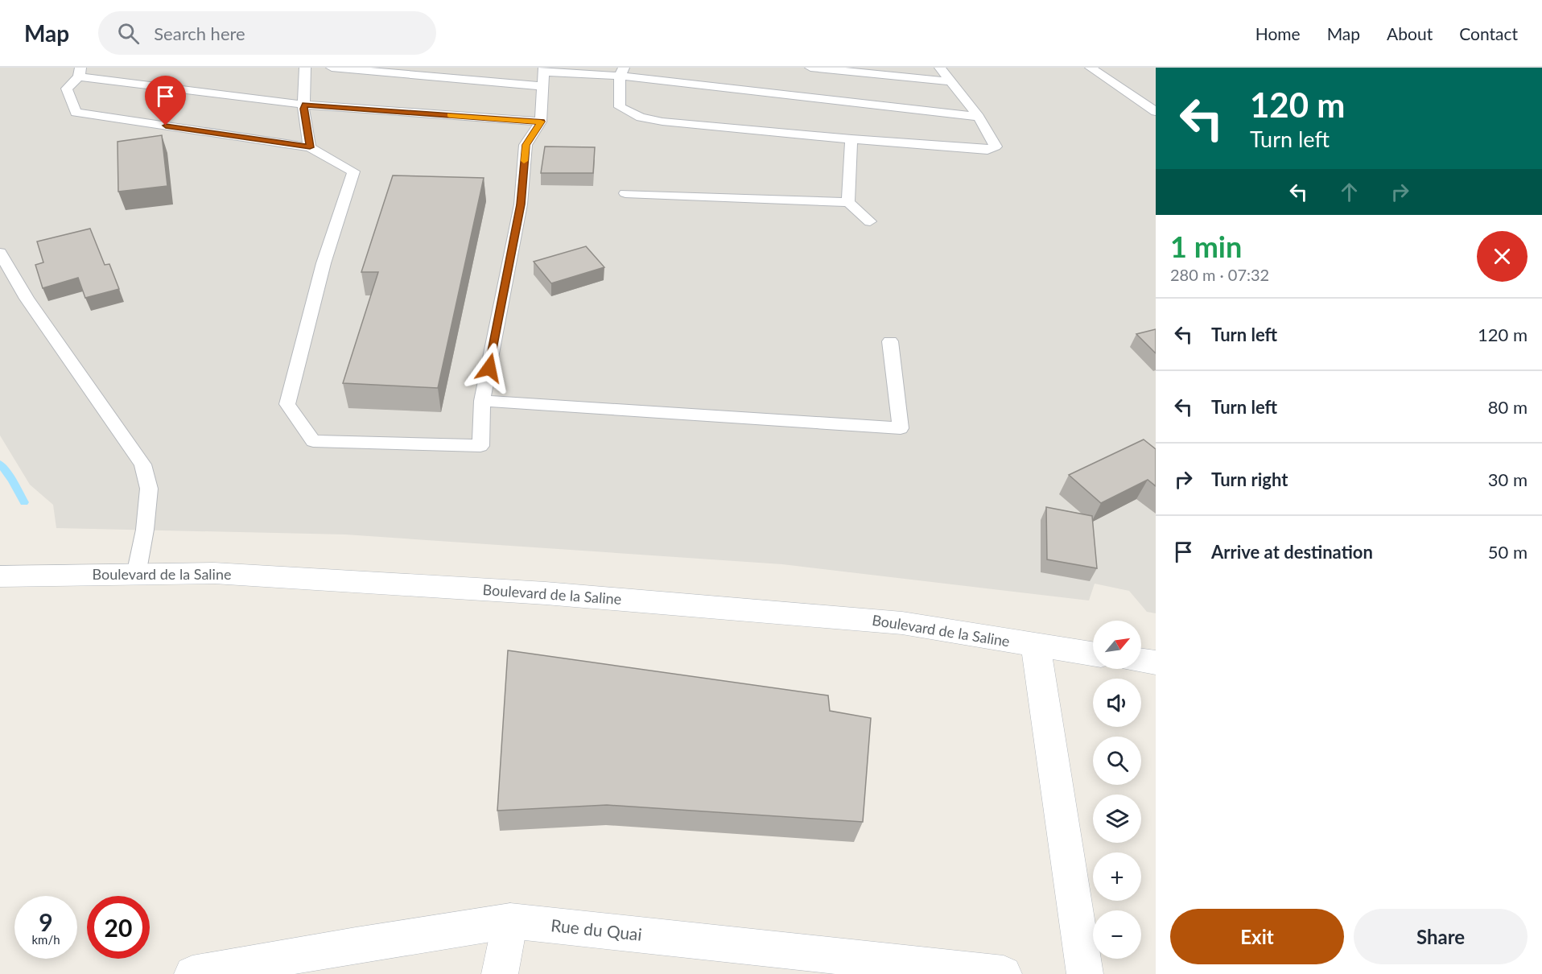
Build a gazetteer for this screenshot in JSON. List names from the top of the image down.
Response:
{
  "streets": {
    "main road": ["Boulevard de la Saline", "Rue du Quai"]
  },
  "north": "top right",
  "page": {
    "header": "Map",
    "search": "Search here",
    "nav": [
      "Home",
      "Map",
      "About",
      "Contact"
    ],
    "turn": ["120 m", "Turn left"],
    "heading": ["1 min", "280 m · 07:32"],
    "list": [
      {
        "name": "Turn left",
        "value": "120 m"
      },
      {
        "name": "Turn left",
        "value": "80 m"
      },
      {
        "name": "Turn right",
        "value": "30 m"
      },
      {
        "name": "Arrive at destination",
        "value": "50 m"
      }
    ],
    "map_buttons": ["+", "−"],
    "speed": "9 km/h",
    "limit": "20",
    "buttons": ["Exit", "Share"]
  }
}
